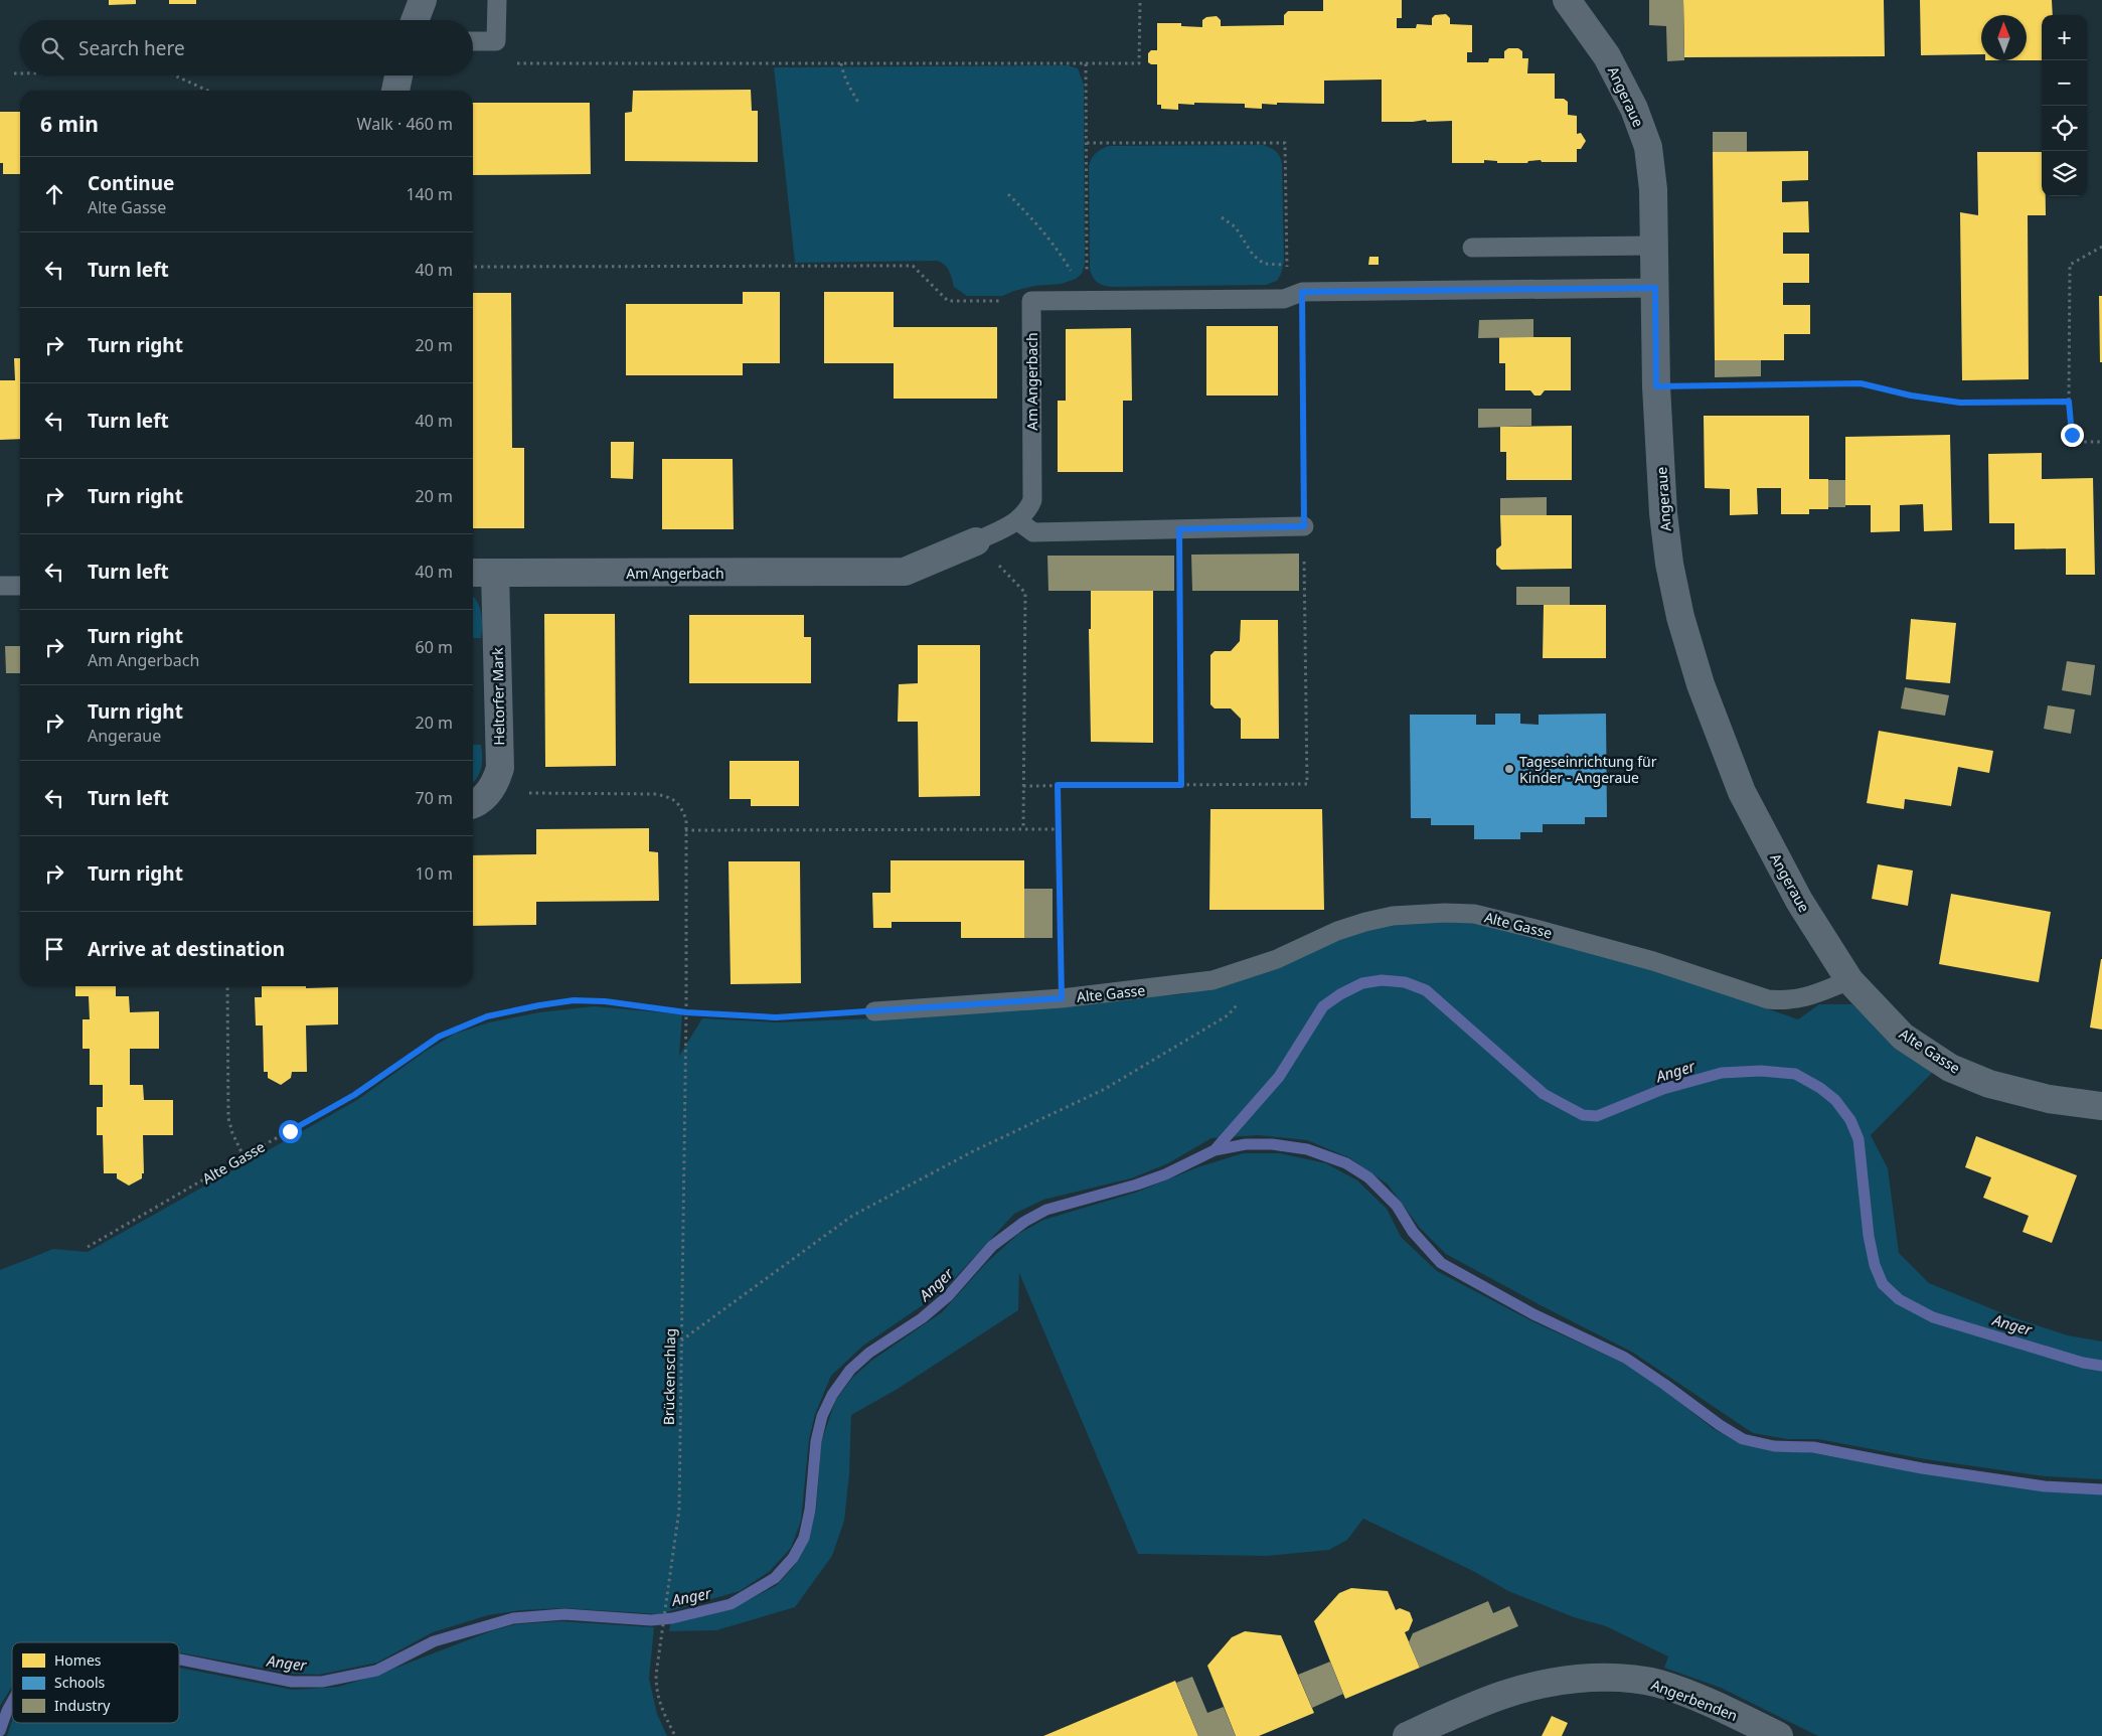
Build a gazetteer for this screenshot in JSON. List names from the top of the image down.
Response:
{
  "streets": {
    "street": [
      "Angeraue",
      "Am Angerbach",
      "Heltorfer Mark",
      "Alte Gasse",
      "Angerbenden"
    ],
    "path": ["Brückenschlag"]
  },
  "crossings": [
    ["Angeraue", "Alte Gasse"],
    ["Am Angerbach", "Heltorfer Mark"],
    ["Heltorfer Mark", "Brückenschlag"],
    ["Alte Gasse", "Brückenschlag"]
  ],
  "water": ["Anger"],
  "places": ["Tageseinrichtung für Kinder - Angeraue"],
  "legend": ["Homes", "Schools", "Industry"],
  "north": "top",
  "page": {
    "map_buttons": ["+", "−"],
    "search": "Search here",
    "heading": ["6 min", "Walk · 460 m"],
    "list": [
      ["Continue", "Alte Gasse", "140 m"],
      ["Turn left", "40 m"],
      ["Turn right", "20 m"],
      ["Turn left", "40 m"],
      ["Turn right", "20 m"],
      ["Turn left", "40 m"],
      ["Turn right", "Am Angerbach", "60 m"],
      ["Turn right", "Angeraue", "20 m"],
      ["Turn left", "70 m"],
      ["Turn right", "10 m"],
      "Arrive at destination"
    ]
  }
}
